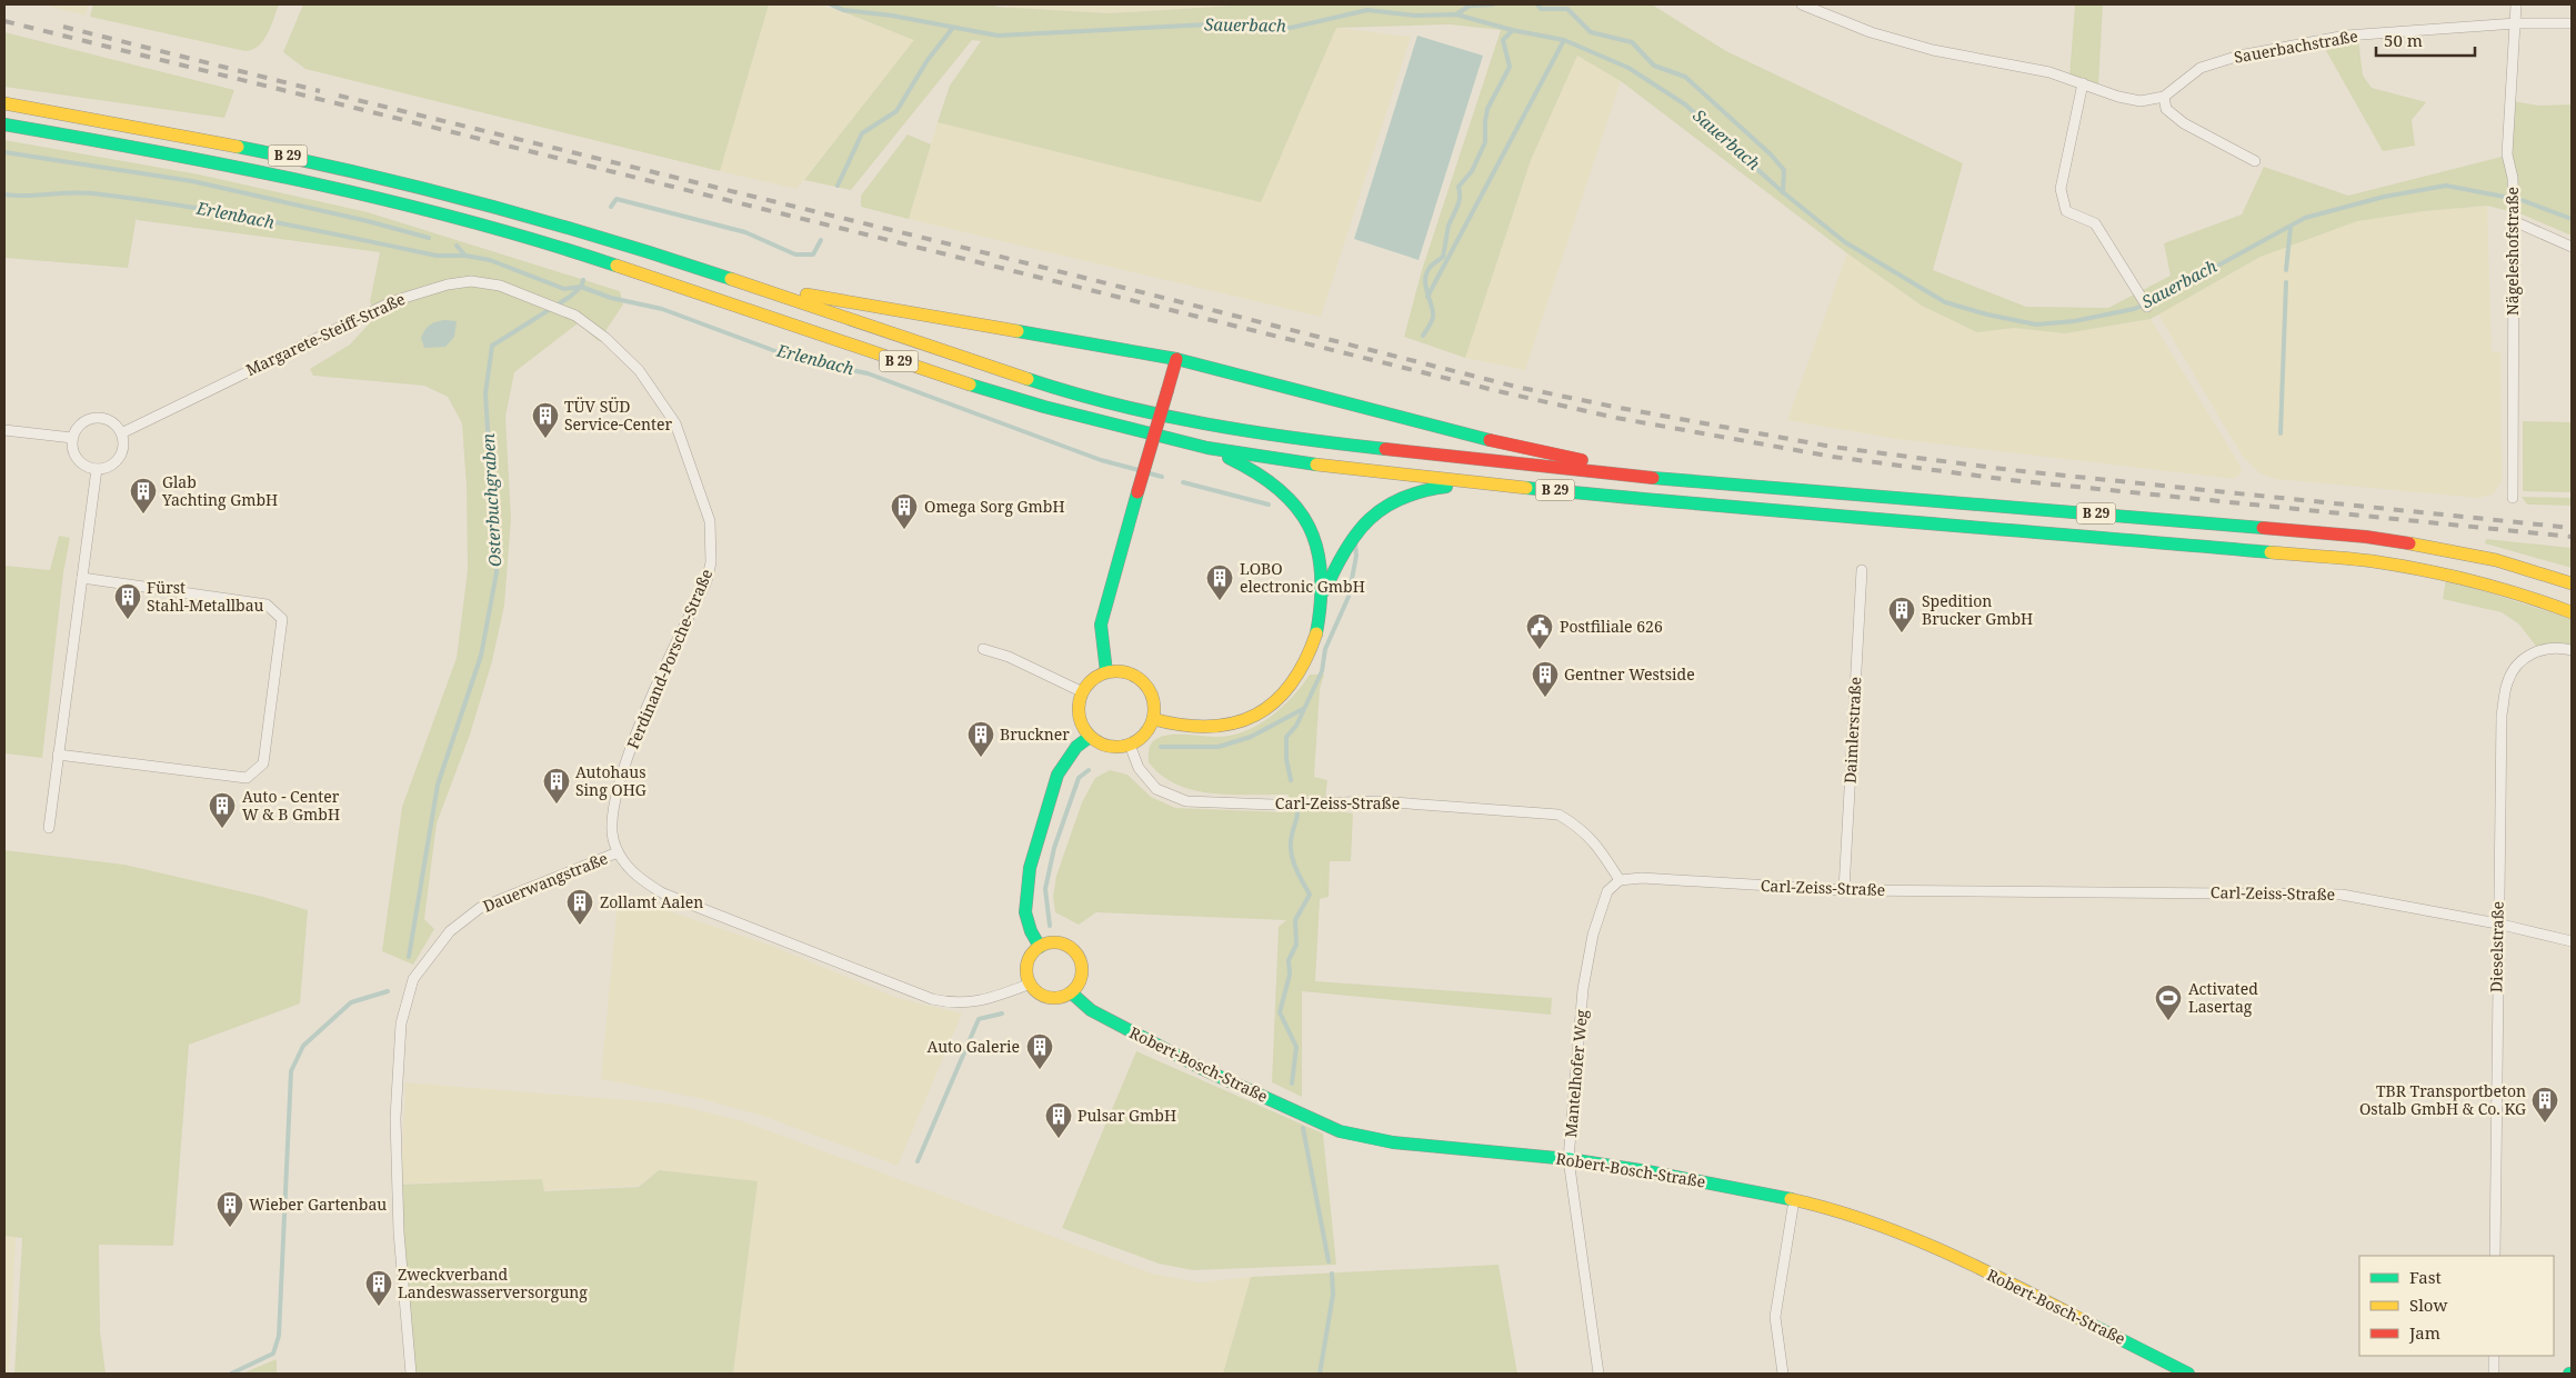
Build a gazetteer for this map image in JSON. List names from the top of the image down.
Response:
{
  "streets": {
    "main road": ["B 29", "Robert-Bosch-Straße"],
    "street": [
      "Sauerbachstraße",
      "Nägeleshofstraße",
      "Margarete-Steiff-Straße",
      "Ferdinand-Porsche-Straße",
      "Daimlerstraße",
      "Carl-Zeiss-Straße",
      "Dauerwangstraße",
      "Dieselstraße",
      "Mantelhofer Weg"
    ]
  },
  "crossings": [
    ["Sauerbachstraße", "Nägeleshofstraße"],
    ["Margarete-Steiff-Straße", "Ferdinand-Porsche-Straße"],
    ["Ferdinand-Porsche-Straße", "Dauerwangstraße"],
    ["Daimlerstraße", "Carl-Zeiss-Straße"],
    ["Carl-Zeiss-Straße", "Dieselstraße"],
    ["Carl-Zeiss-Straße", "Mantelhofer Weg"],
    ["Dauerwangstraße", "Robert-Bosch-Straße"],
    ["Robert-Bosch-Straße", "Mantelhofer Weg"]
  ],
  "water": ["Sauerbach", "Erlenbach", "Osterbuchgraben"],
  "places": {
    "building": [
      "TÜV SÜD Service-Center",
      "Glab Yachting GmbH",
      "Omega Sorg GmbH",
      "LOBO electronic GmbH",
      "Fürst Stahl-Metallbau",
      "Spedition Brucker GmbH",
      "Gentner Westside",
      "Bruckner",
      "Autohaus Sing OHG",
      "Auto - Center W & B GmbH",
      "Zollamt Aalen",
      "Auto Galerie",
      "TBR Transportbeton Ostalb GmbH & Co. KG",
      "Pulsar GmbH",
      "Wieber Gartenbau",
      "Zweckverband Landeswasserversorgung"
    ],
    "public building": ["Postfiliale 626"],
    "sports": ["Activated Lasertag"]
  },
  "legend": ["Fast", "Slow", "Jam"],
  "scale_bar": "50 m"
}
